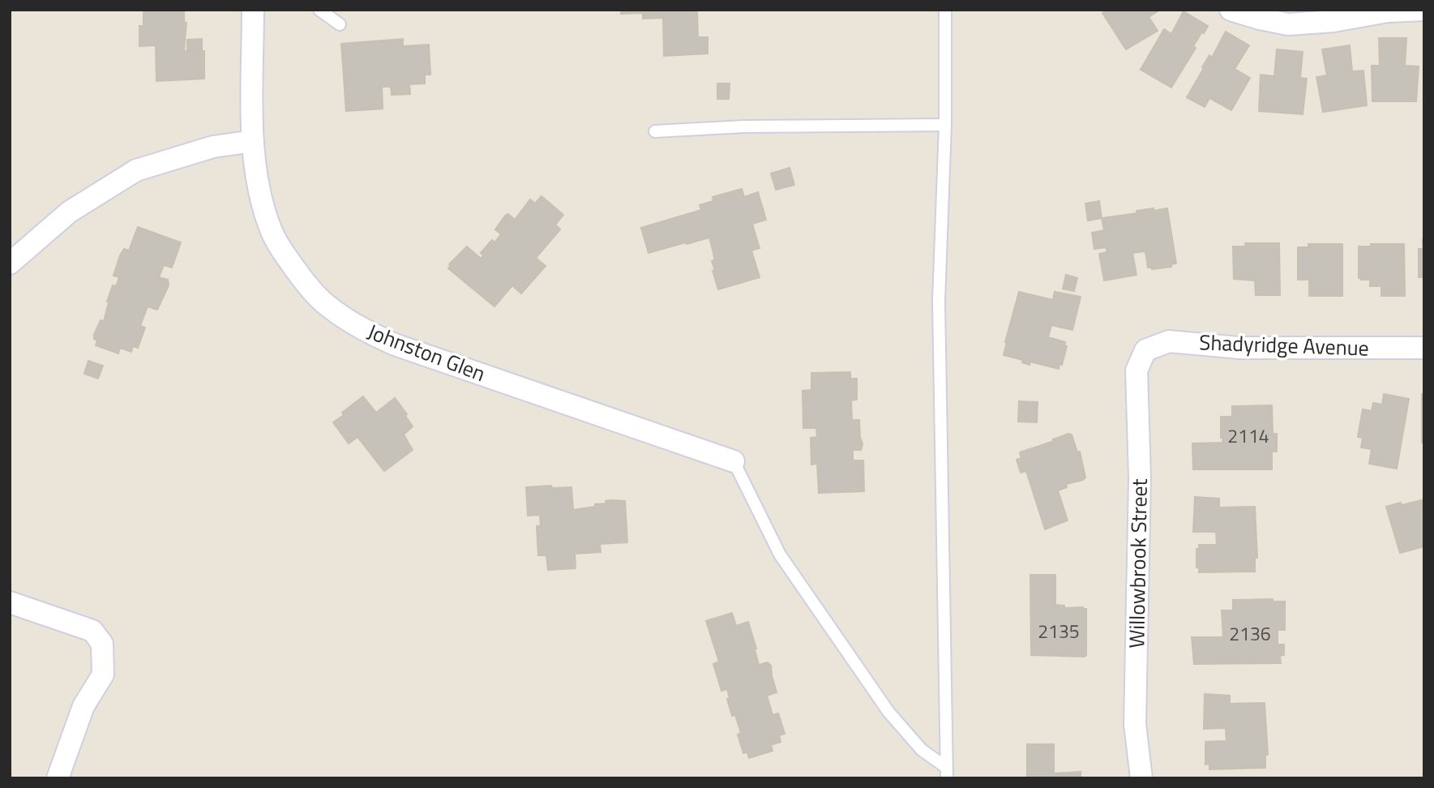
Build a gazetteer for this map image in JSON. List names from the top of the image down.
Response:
{
  "streets": {
    "street": ["Shadyridge Avenue", "Johnston Glen", "Willowbrook Street"]
  },
  "crossings": [
    ["Shadyridge Avenue", "Willowbrook Street"]
  ],
  "house_numbers": ["2114", "2135", "2136"]
}
